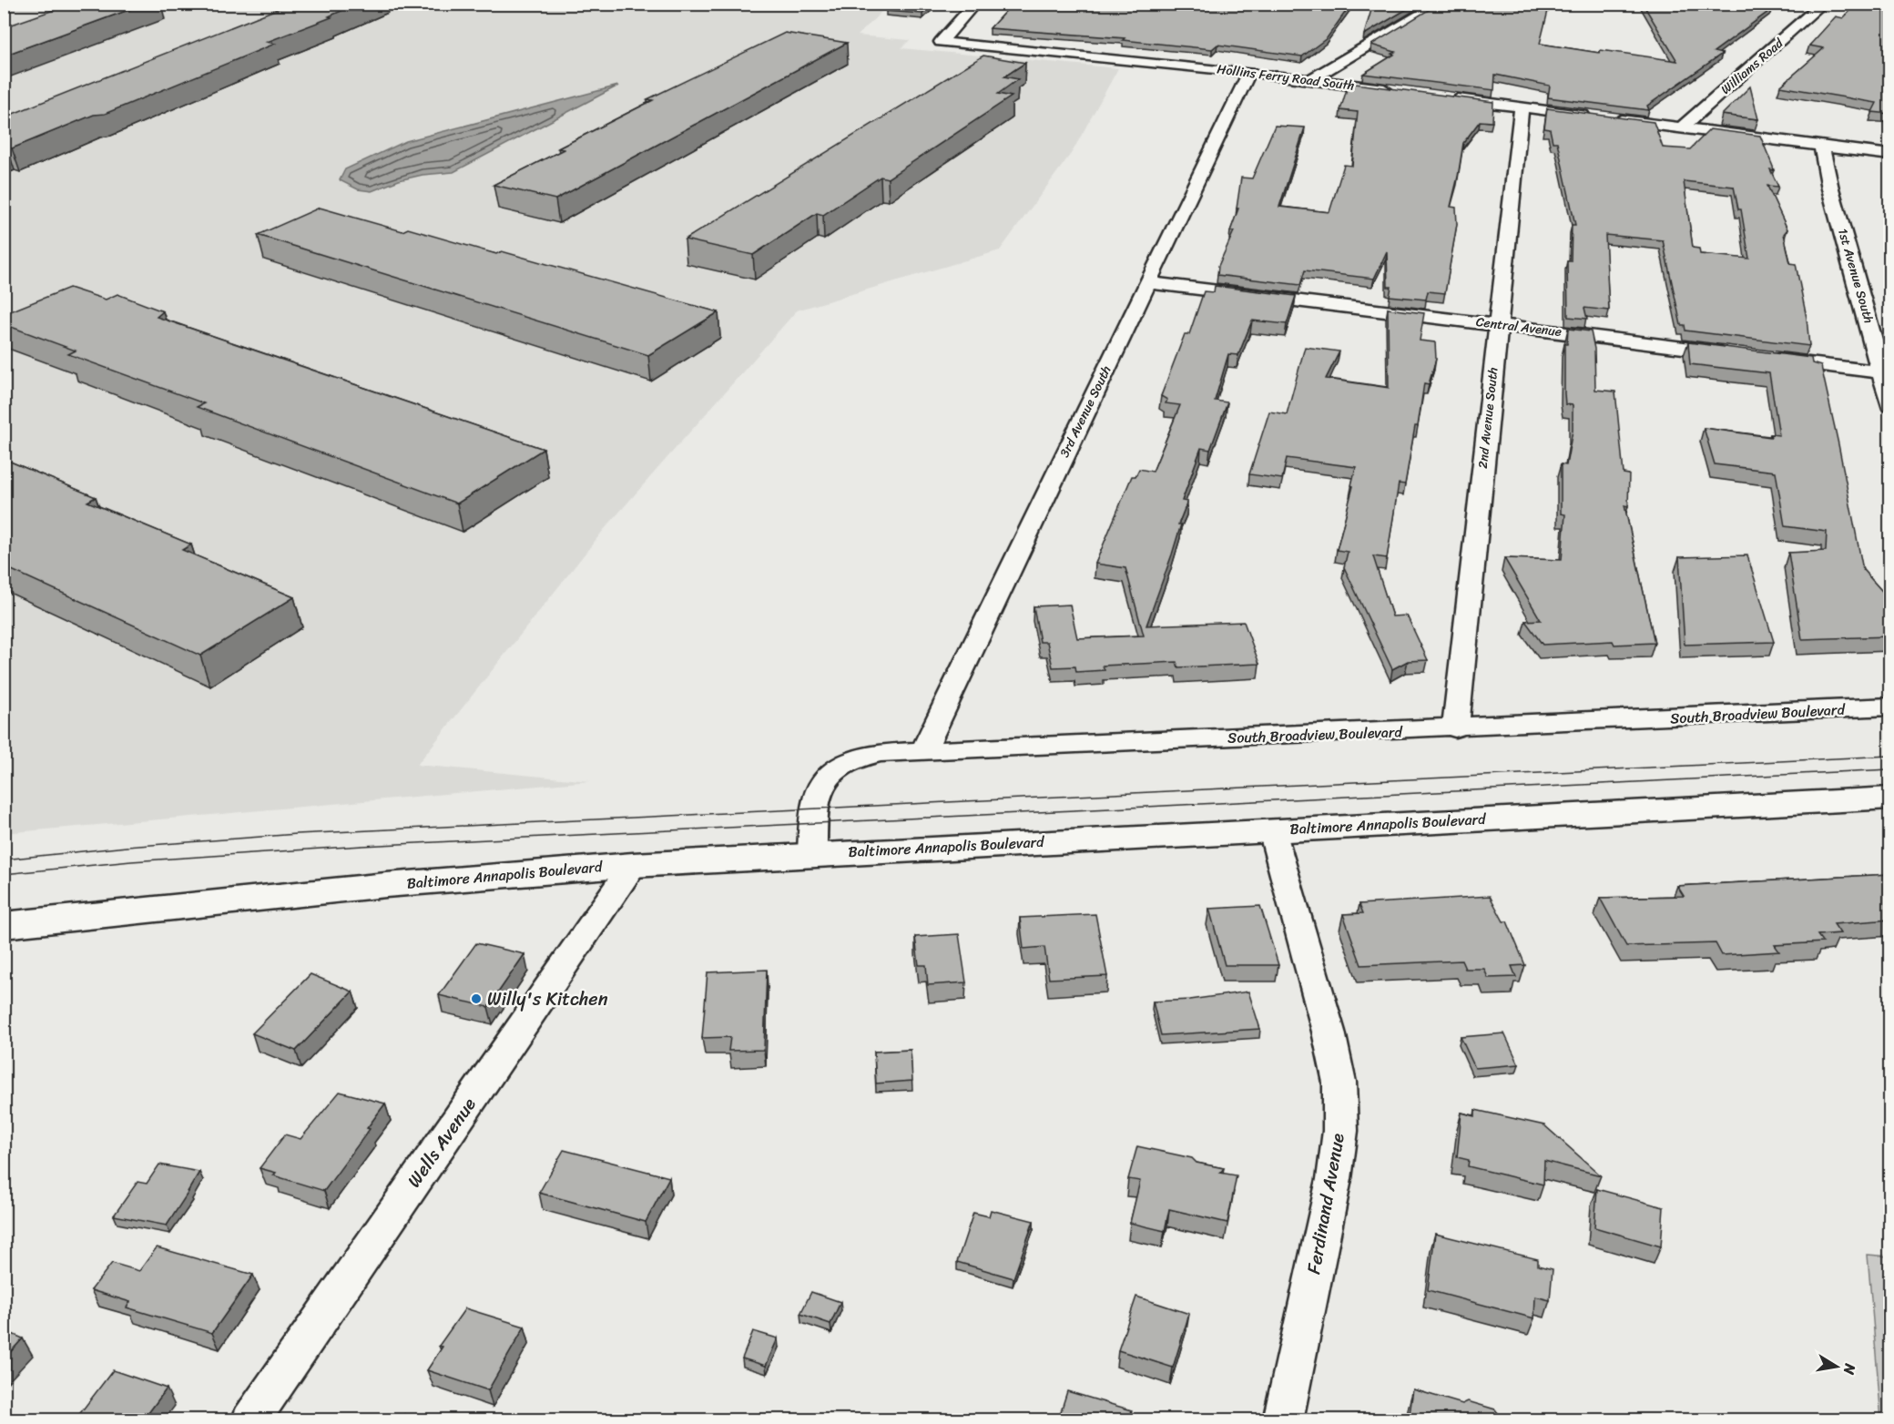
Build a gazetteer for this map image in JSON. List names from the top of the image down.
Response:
{
  "streets": {
    "main road": ["Baltimore Annapolis Boulevard"],
    "street": [
      "Williams Road",
      "Hollins Ferry Road South",
      "1st Avenue South",
      "Central Avenue",
      "3rd Avenue South",
      "2nd Avenue South",
      "South Broadview Boulevard",
      "Wells Avenue",
      "Ferdinand Avenue"
    ]
  },
  "crossings": [
    ["Hollins Ferry Road South", "3rd Avenue South"],
    ["Central Avenue", "3rd Avenue South"],
    ["Central Avenue", "2nd Avenue South"],
    ["3rd Avenue South", "South Broadview Boulevard"],
    ["2nd Avenue South", "South Broadview Boulevard"],
    ["South Broadview Boulevard", "Baltimore Annapolis Boulevard"],
    ["Baltimore Annapolis Boulevard", "Wells Avenue"],
    ["Baltimore Annapolis Boulevard", "Ferdinand Avenue"]
  ],
  "places": ["Willy's Kitchen"],
  "north": "right"
}
